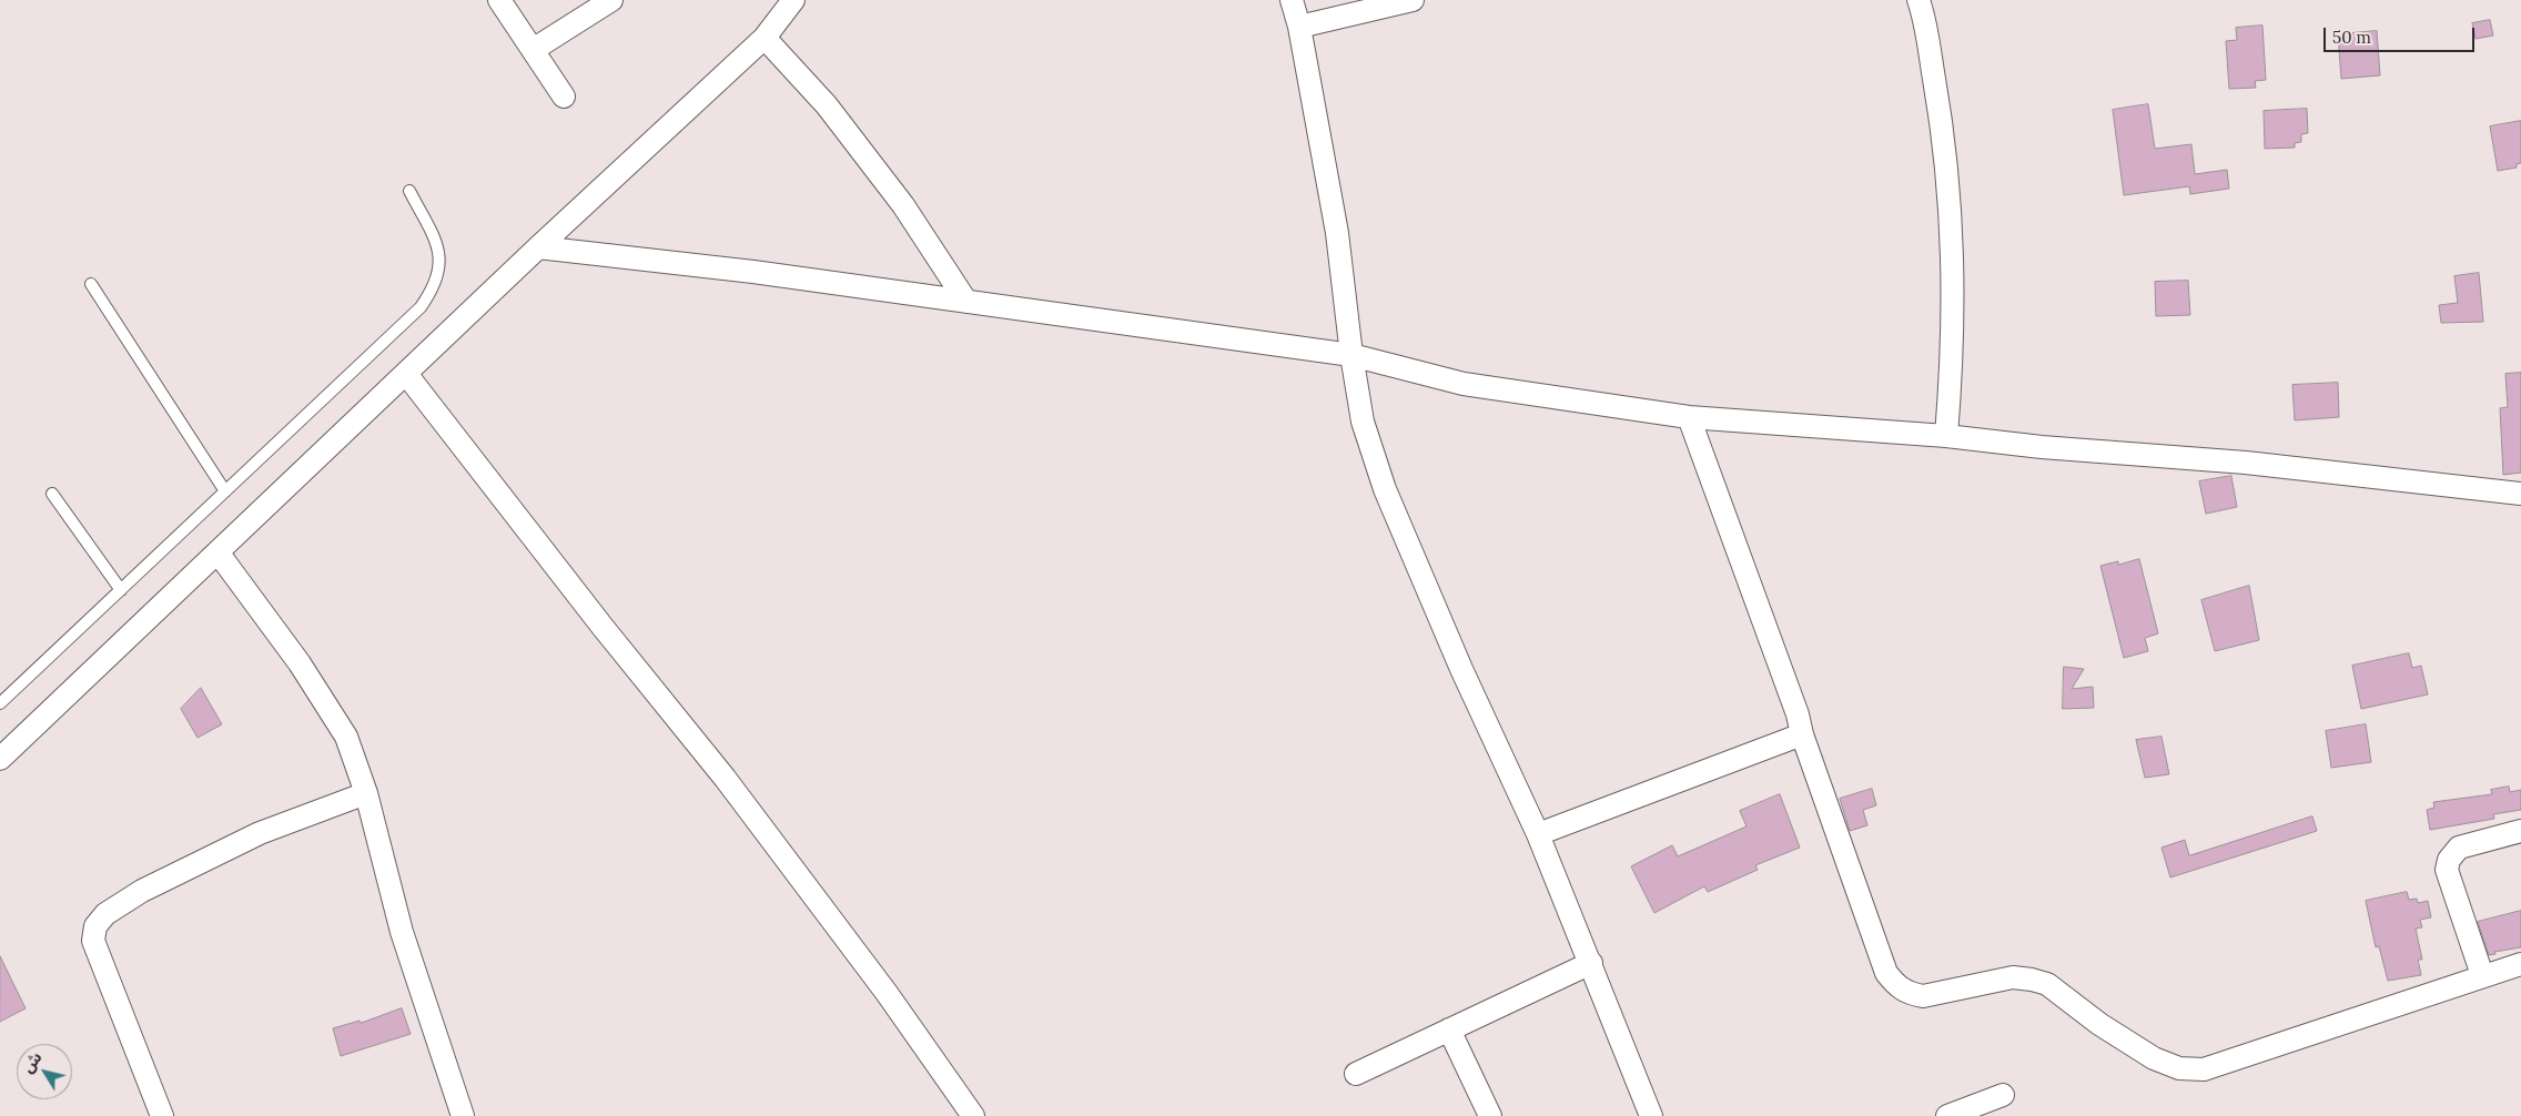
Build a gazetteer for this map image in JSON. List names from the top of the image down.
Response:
{
  "scale_bar": "50 m",
  "north": "top left"
}
